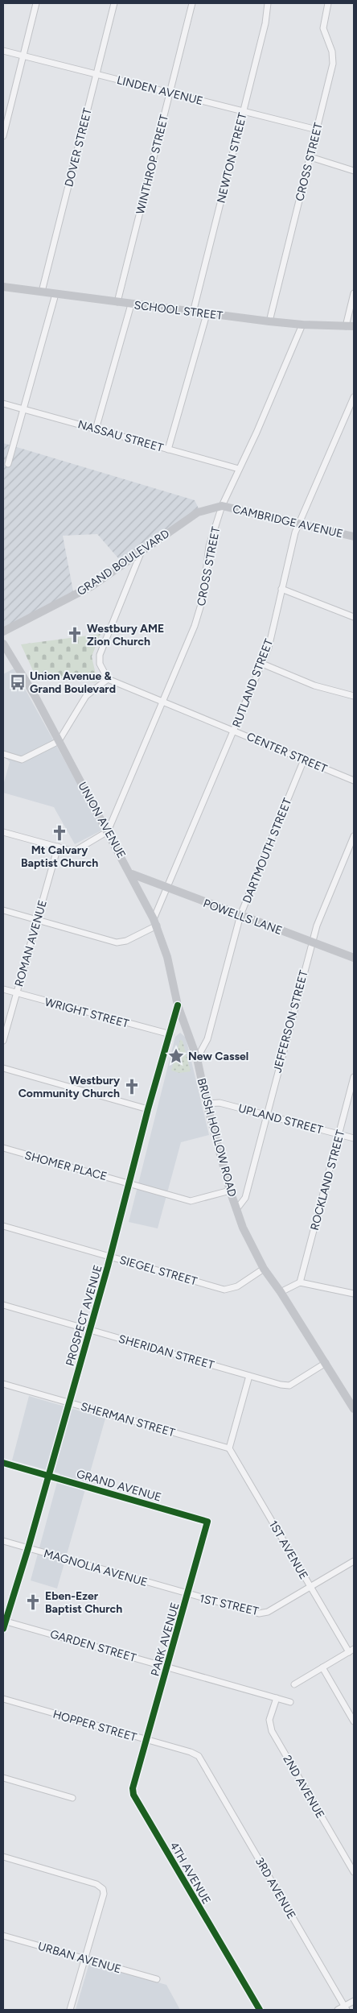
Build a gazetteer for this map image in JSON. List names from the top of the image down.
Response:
{
  "streets": {
    "main road": [
      "SCHOOL STREET",
      "CAMBRIDGE AVENUE",
      "GRAND BOULEVARD",
      "UNION AVENUE",
      "POWELLS LANE",
      "BRUSH HOLLOW ROAD",
      "PROSPECT AVENUE"
    ],
    "street": [
      "LINDEN AVENUE",
      "DOVER STREET",
      "NEWTON STREET",
      "CROSS STREET",
      "WINTHROP STREET",
      "NASSAU STREET",
      "RUTLAND STREET",
      "CENTER STREET",
      "DARTMOUTH STREET",
      "ROMAN AVENUE",
      "WRIGHT STREET",
      "JEFFERSON STREET",
      "UPLAND STREET",
      "SHOMER PLACE",
      "ROCKLAND STREET",
      "SIEGEL STREET",
      "SHERIDAN STREET",
      "SHERMAN STREET",
      "GRAND AVENUE",
      "1ST AVENUE",
      "MAGNOLIA AVENUE",
      "1ST STREET",
      "PARK AVENUE",
      "GARDEN STREET",
      "HOPPER STREET",
      "2ND AVENUE",
      "4TH AVENUE",
      "3RD AVENUE",
      "URBAN AVENUE"
    ]
  },
  "crossings": [
    ["LINDEN AVENUE", "DOVER STREET"],
    ["LINDEN AVENUE", "NEWTON STREET"],
    ["LINDEN AVENUE", "CROSS STREET"],
    ["LINDEN AVENUE", "WINTHROP STREET"],
    ["DOVER STREET", "SCHOOL STREET"],
    ["NEWTON STREET", "SCHOOL STREET"],
    ["CROSS STREET", "SCHOOL STREET"],
    ["CROSS STREET", "NASSAU STREET"],
    ["CROSS STREET", "CAMBRIDGE AVENUE"],
    ["CROSS STREET", "GRAND BOULEVARD"],
    ["CROSS STREET", "CENTER STREET"],
    ["CROSS STREET", "UNION AVENUE"],
    ["WINTHROP STREET", "SCHOOL STREET"],
    ["CAMBRIDGE AVENUE", "GRAND BOULEVARD"],
    ["CAMBRIDGE AVENUE", "RUTLAND STREET"],
    ["RUTLAND STREET", "CENTER STREET"],
    ["RUTLAND STREET", "UNION AVENUE"],
    ["RUTLAND STREET", "POWELLS LANE"],
    ["CENTER STREET", "DARTMOUTH STREET"],
    ["UNION AVENUE", "POWELLS LANE"],
    ["UNION AVENUE", "BRUSH HOLLOW ROAD"],
    ["UNION AVENUE", "PROSPECT AVENUE"],
    ["DARTMOUTH STREET", "POWELLS LANE"],
    ["DARTMOUTH STREET", "BRUSH HOLLOW ROAD"],
    ["POWELLS LANE", "JEFFERSON STREET"],
    ["ROMAN AVENUE", "WRIGHT STREET"],
    ["WRIGHT STREET", "PROSPECT AVENUE"],
    ["JEFFERSON STREET", "UPLAND STREET"],
    ["JEFFERSON STREET", "BRUSH HOLLOW ROAD"],
    ["UPLAND STREET", "BRUSH HOLLOW ROAD"],
    ["UPLAND STREET", "ROCKLAND STREET"],
    ["BRUSH HOLLOW ROAD", "SHOMER PLACE"],
    ["BRUSH HOLLOW ROAD", "SIEGEL STREET"],
    ["BRUSH HOLLOW ROAD", "PROSPECT AVENUE"],
    ["BRUSH HOLLOW ROAD", "SHERIDAN STREET"],
    ["SHOMER PLACE", "PROSPECT AVENUE"],
    ["SIEGEL STREET", "PROSPECT AVENUE"],
    ["PROSPECT AVENUE", "SHERIDAN STREET"],
    ["PROSPECT AVENUE", "SHERMAN STREET"],
    ["PROSPECT AVENUE", "GRAND AVENUE"],
    ["PROSPECT AVENUE", "MAGNOLIA AVENUE"],
    ["PROSPECT AVENUE", "GARDEN STREET"],
    ["SHERMAN STREET", "1ST AVENUE"],
    ["GRAND AVENUE", "PARK AVENUE"],
    ["1ST AVENUE", "1ST STREET"],
    ["MAGNOLIA AVENUE", "1ST STREET"],
    ["MAGNOLIA AVENUE", "PARK AVENUE"],
    ["1ST STREET", "PARK AVENUE"],
    ["PARK AVENUE", "GARDEN STREET"],
    ["PARK AVENUE", "HOPPER STREET"],
    ["PARK AVENUE", "4TH AVENUE"],
    ["GARDEN STREET", "2ND AVENUE"],
    ["HOPPER STREET", "4TH AVENUE"],
    ["HOPPER STREET", "3RD AVENUE"]
  ],
  "places": {
    "church": [
      "Westbury AME Zion Church",
      "Mt Calvary Baptist Church",
      "Westbury Community Church",
      "Eben-Ezer Baptist Church"
    ],
    "bus stop": ["Union Avenue & Grand Boulevard"],
    "place": ["New Cassel"]
  }
}
